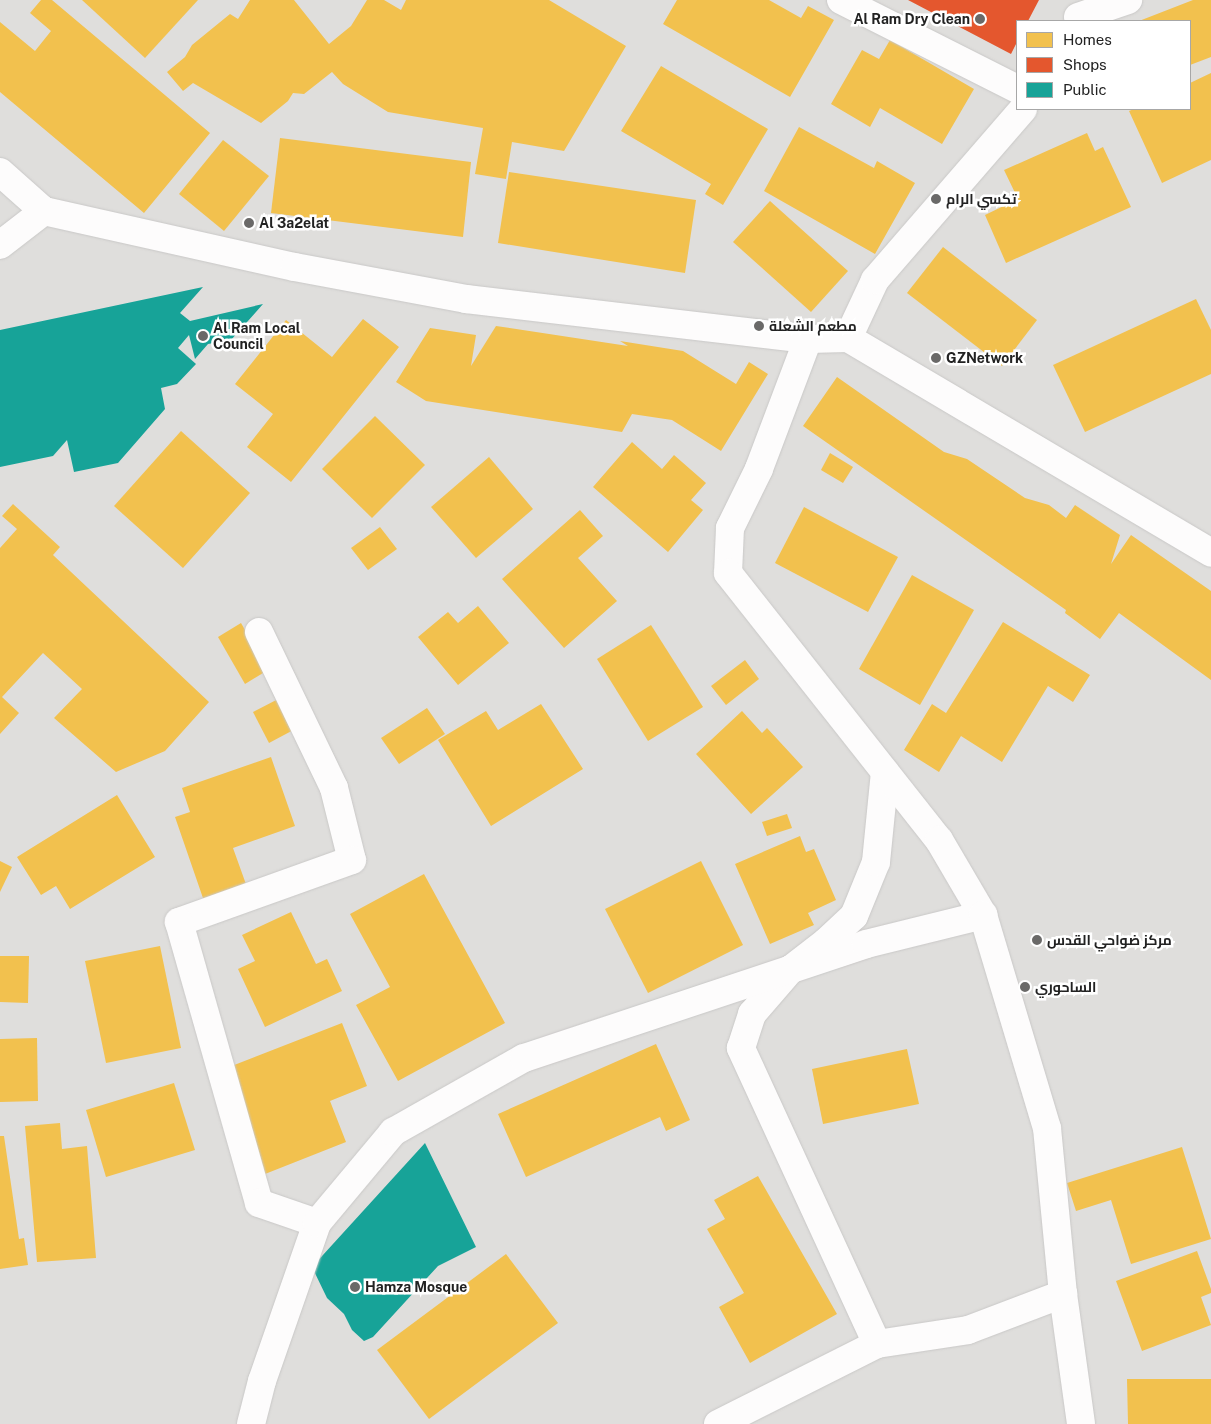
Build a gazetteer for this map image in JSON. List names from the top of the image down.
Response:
{
  "places": [
    "Al Ram Dry Clean",
    "تكسي الرام",
    "Al 3a2elat",
    "مطعم الشعلة",
    "Al Ram Local Council",
    "GZNetwork",
    "مركز ضواحي القدس",
    "الساحوري",
    "Hamza Mosque"
  ],
  "legend": ["Homes", "Shops", "Public"]
}
